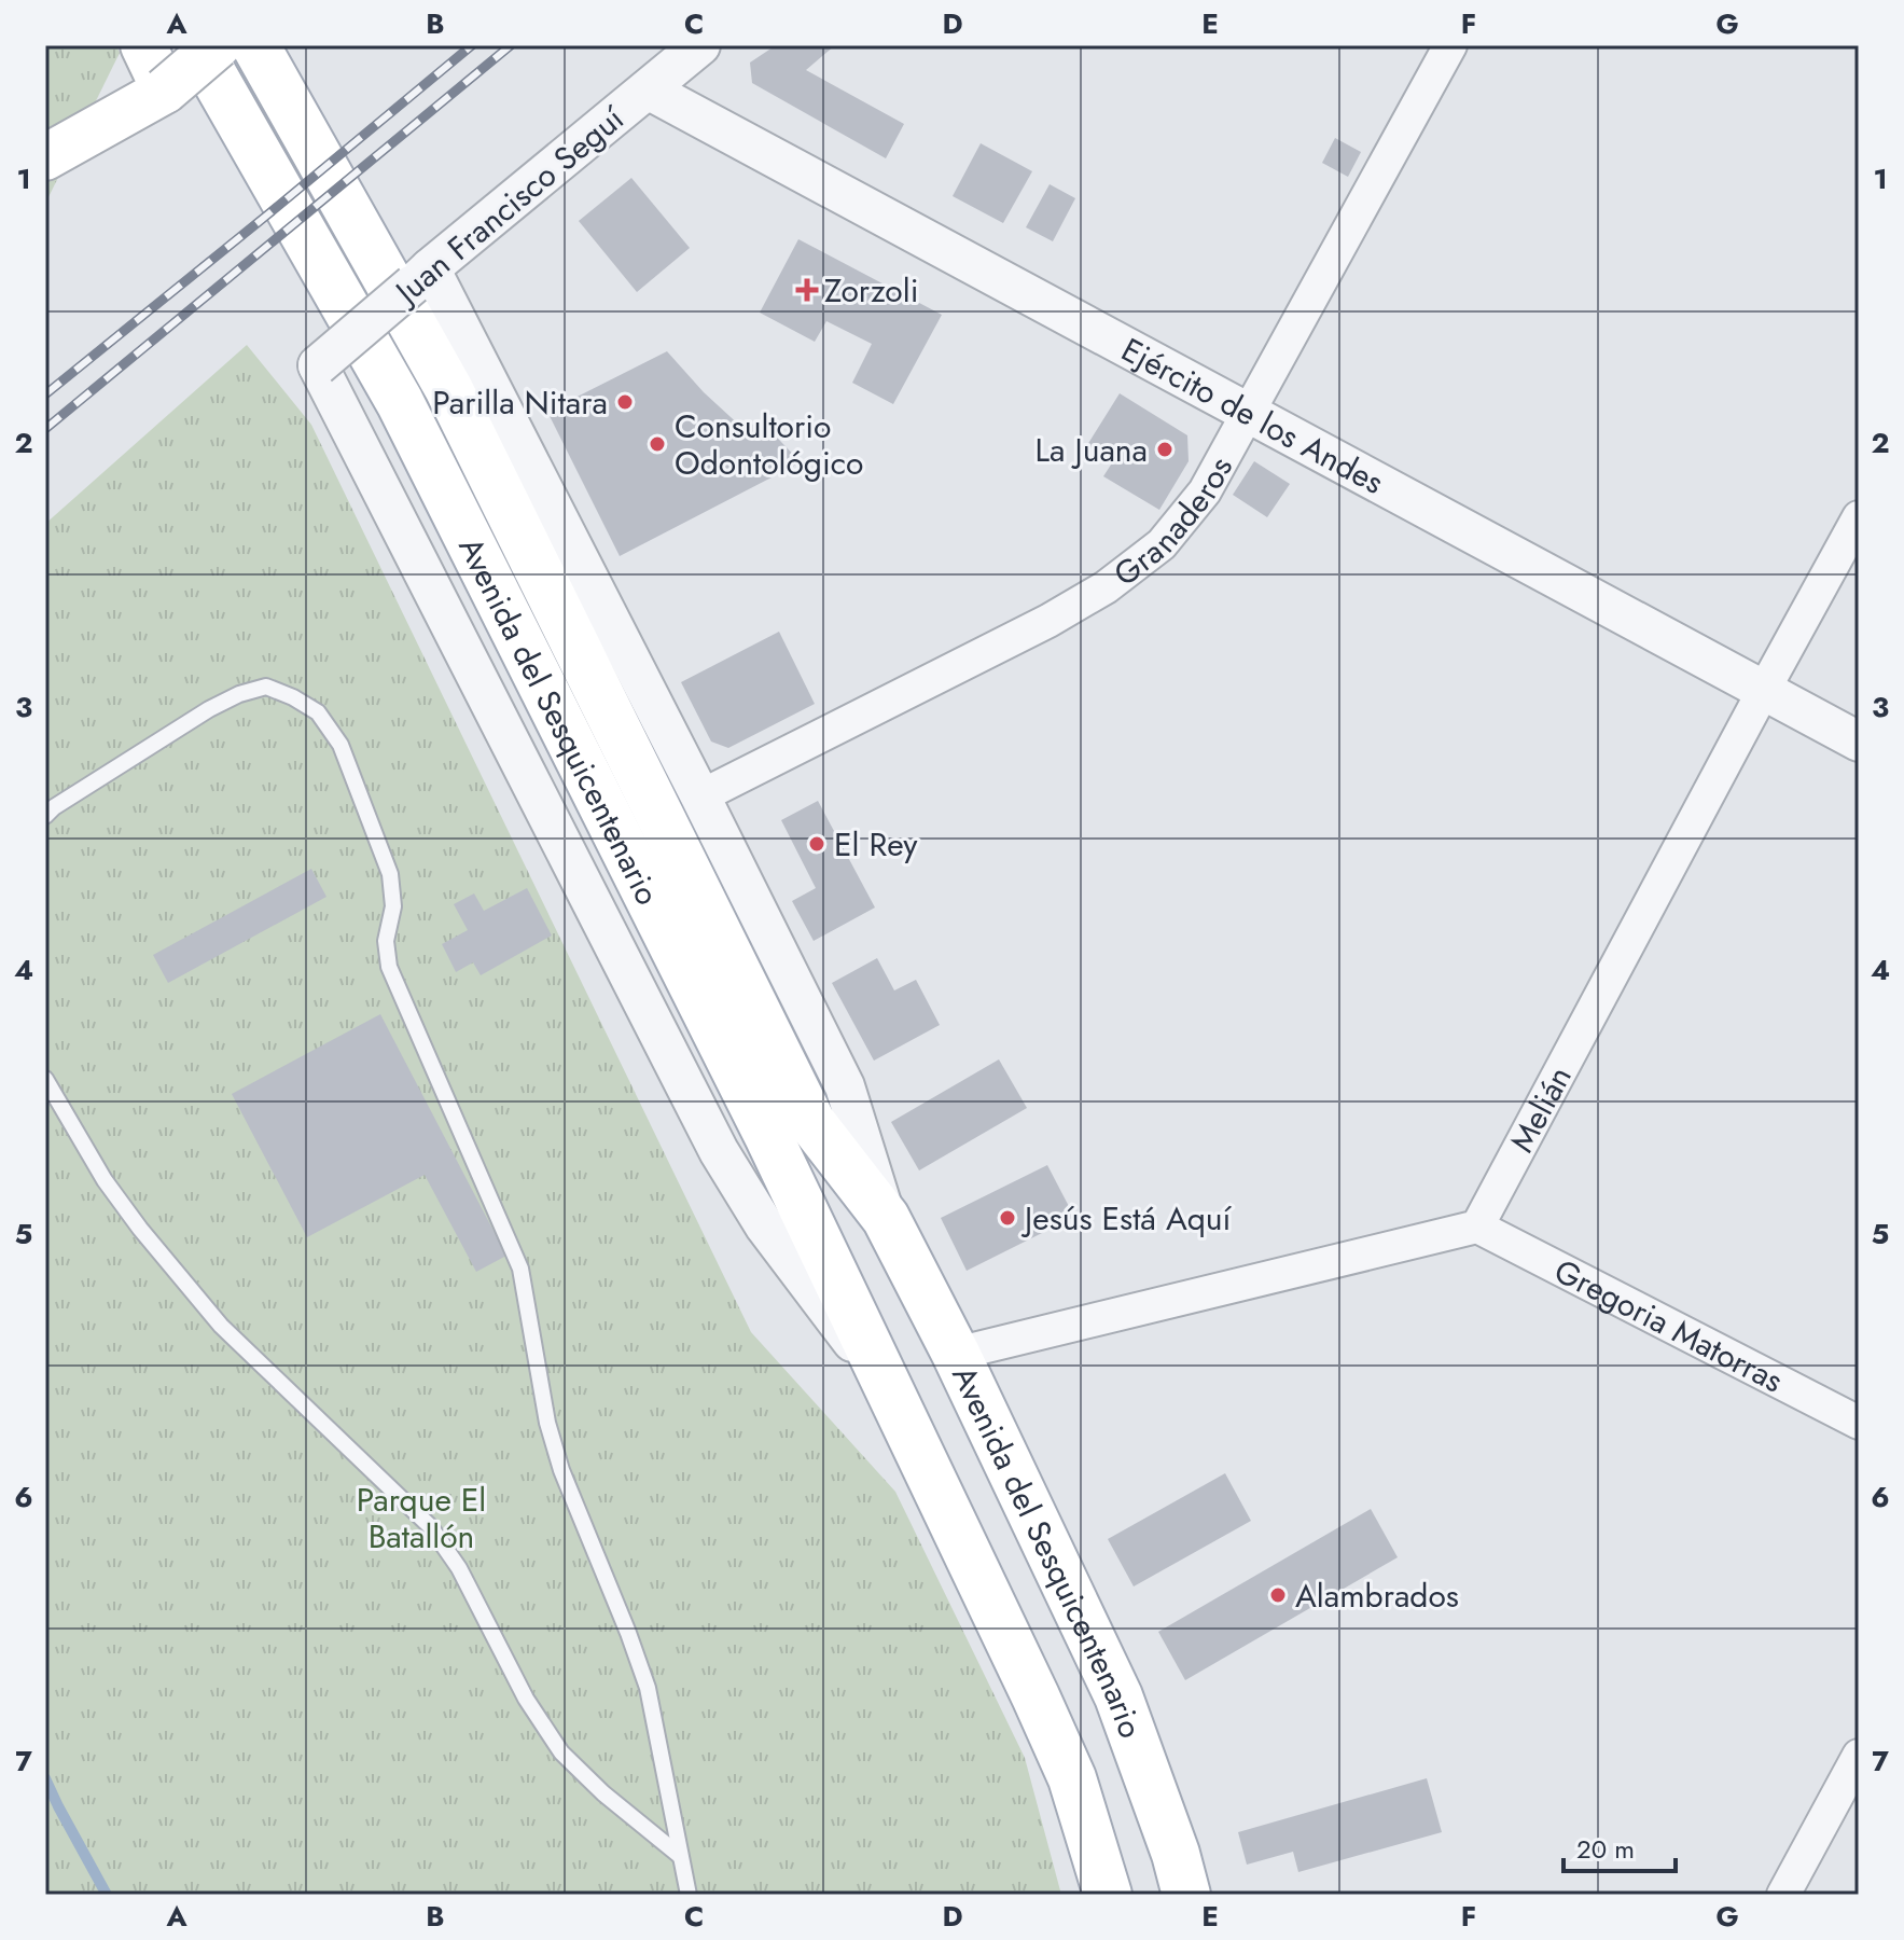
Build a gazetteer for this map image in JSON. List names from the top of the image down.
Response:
{
  "streets": {
    "main road": ["Avenida del Sesquicentenario"],
    "street": [
      "Juan Francisco Seguí",
      "Ejército de los Andes",
      "Granaderos",
      "Melián",
      "Gregoria Matorras"
    ]
  },
  "crossings": [
    ["Juan Francisco Seguí", "Ejército de los Andes"],
    ["Juan Francisco Seguí", "Avenida del Sesquicentenario"],
    ["Ejército de los Andes", "Granaderos"],
    ["Ejército de los Andes", "Melián"],
    ["Granaderos", "Avenida del Sesquicentenario"],
    ["Melián", "Gregoria Matorras"]
  ],
  "parks": ["Parque El Batallón"],
  "places": {
    "health": ["Zorzoli"],
    "other": [
      "Parilla Nitara",
      "Consultorio Odontológico",
      "La Juana",
      "El Rey",
      "Jesús Está Aquí",
      "Alambrados"
    ]
  },
  "scale_bar": "20 m",
  "grid": {
    "columns": [
      "A",
      "B",
      "C",
      "D",
      "E",
      "F",
      "G"
    ],
    "rows": [
      "1",
      "2",
      "3",
      "4",
      "5",
      "6",
      "7"
    ]
  }
}
